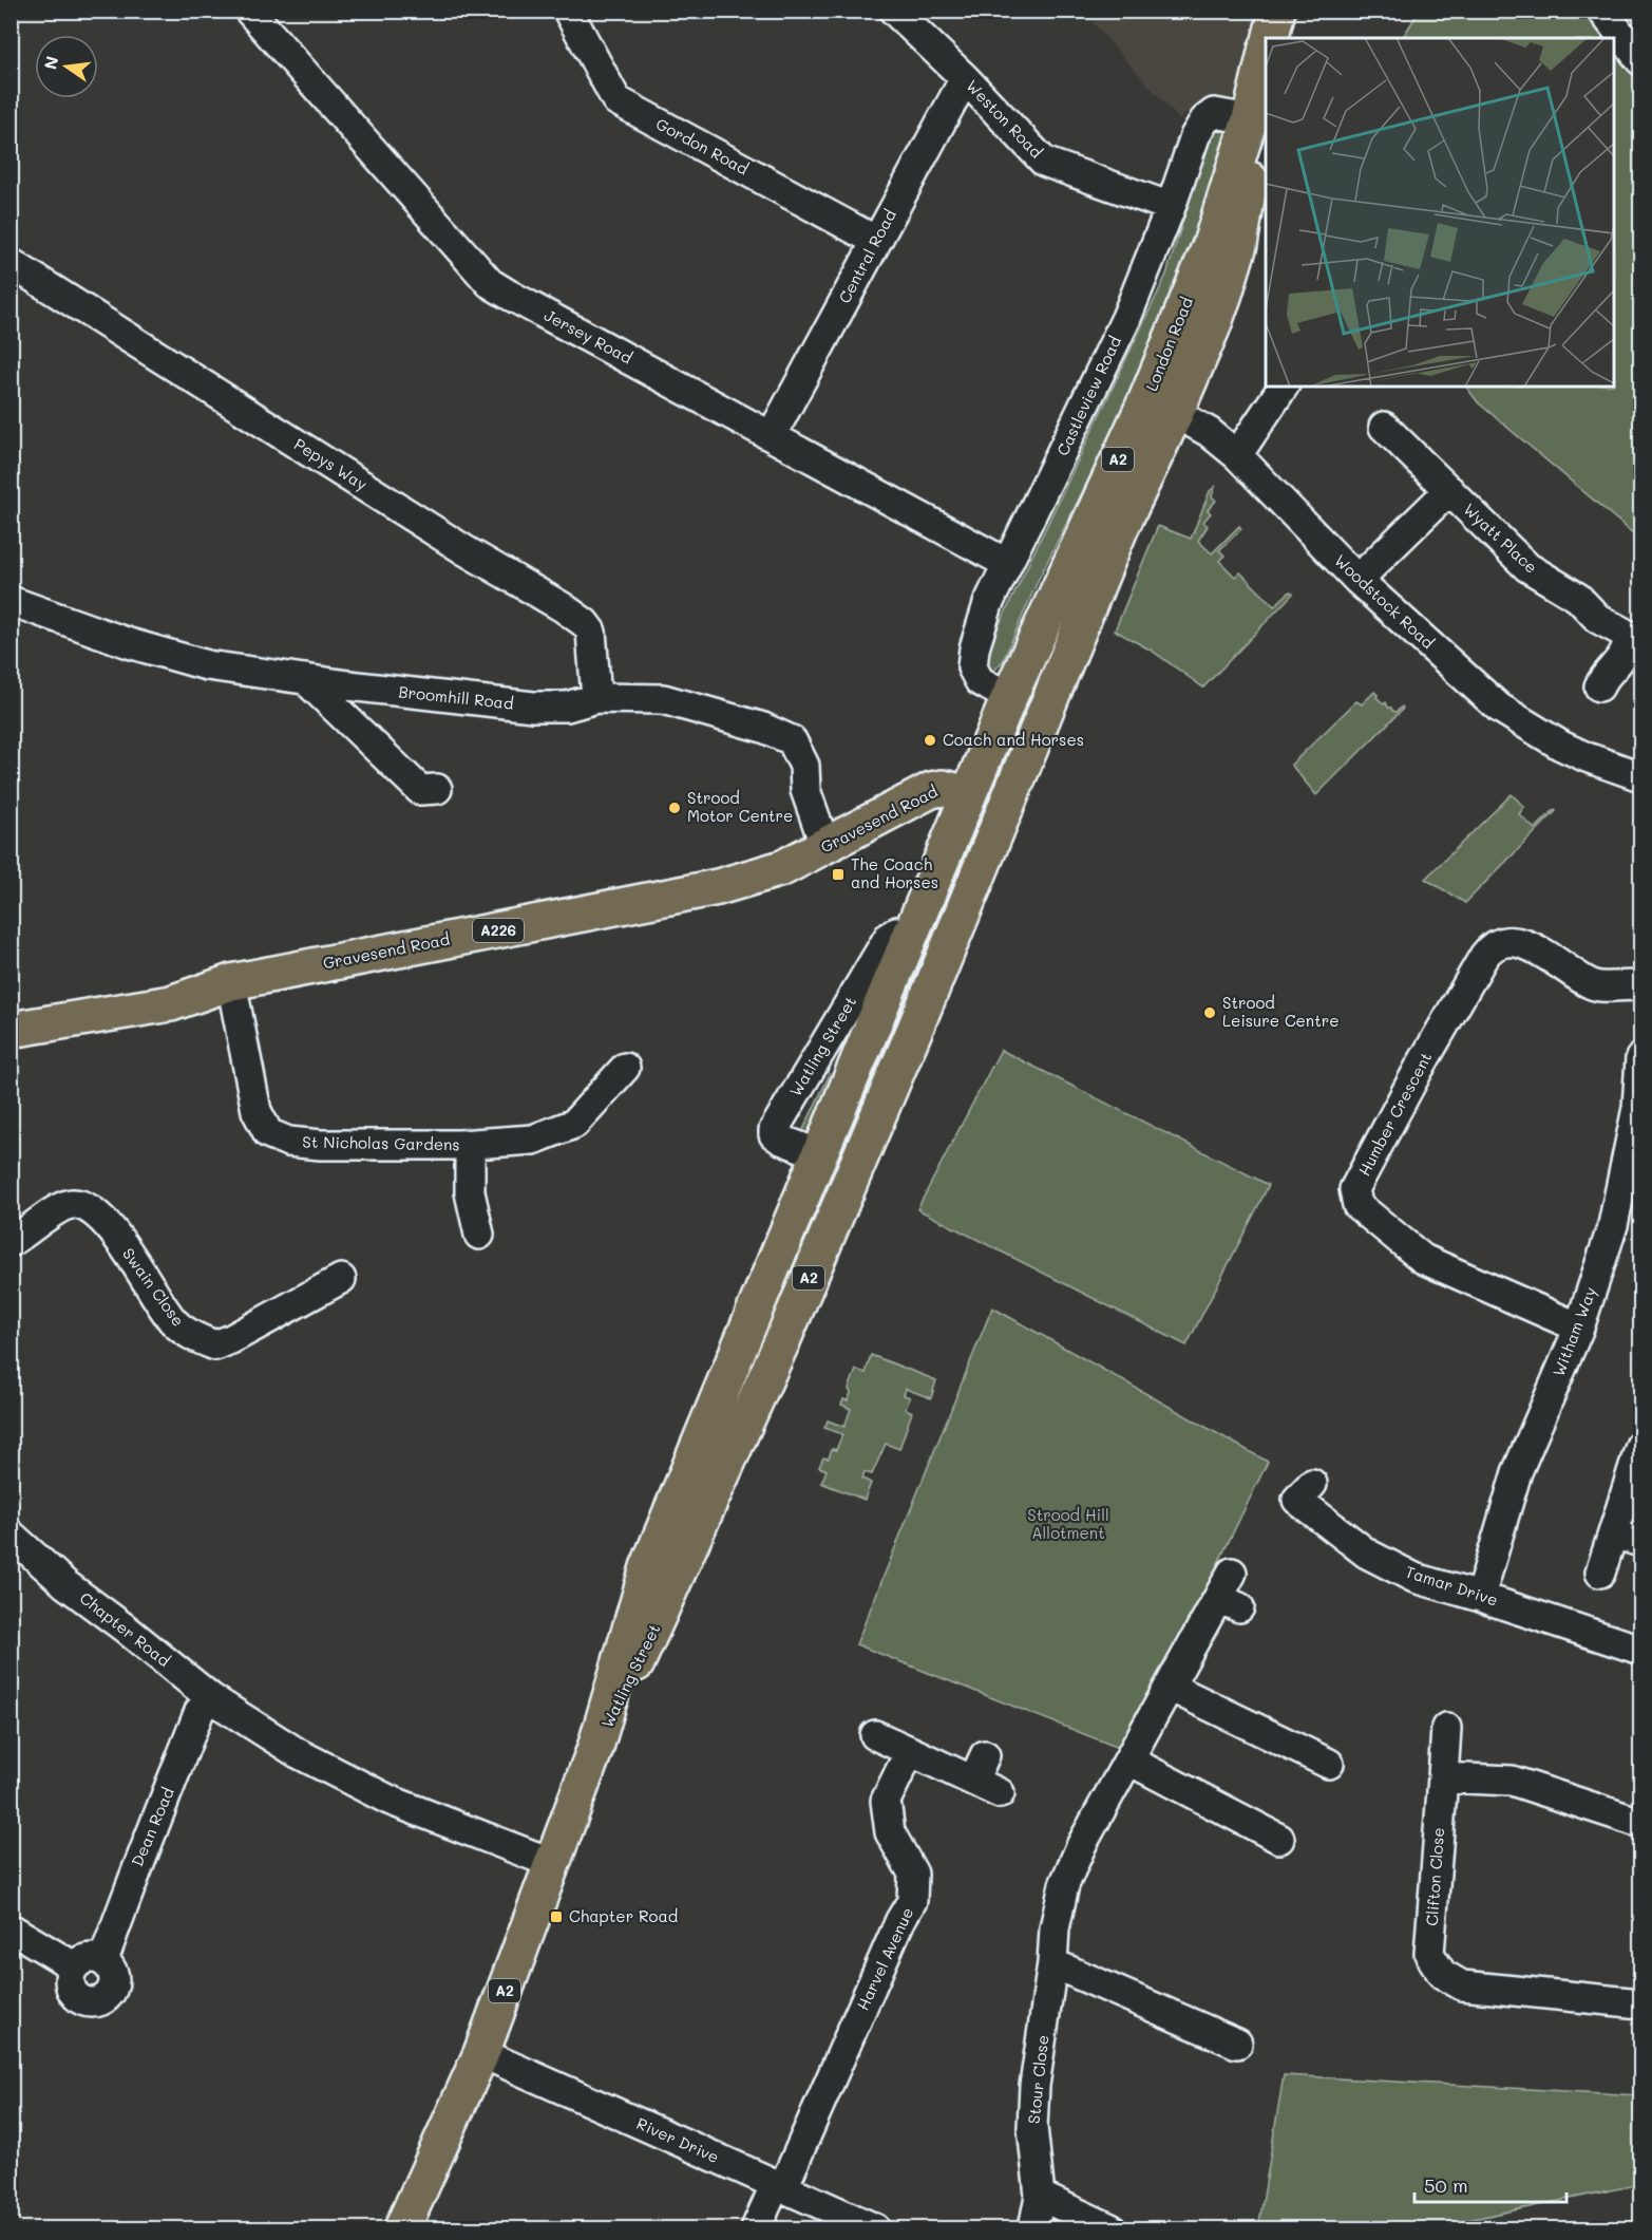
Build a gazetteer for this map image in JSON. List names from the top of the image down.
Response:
{
  "streets": {
    "main road": [
      "London Road",
      "A2",
      "Gravesend Road",
      "A226",
      "Watling Street"
    ],
    "street": [
      "Weston Road",
      "Gordon Road",
      "Central Road",
      "Jersey Road",
      "Castleview Road",
      "Pepys Way",
      "Wyatt Place",
      "Woodstock Road",
      "Broomhill Road",
      "Humber Crescent",
      "St Nicholas Gardens",
      "Swain Close",
      "Witham Way",
      "Tamar Drive",
      "Chapter Road",
      "Dean Road",
      "Clifton Close",
      "Harvel Avenue",
      "Stour Close",
      "River Drive"
    ]
  },
  "crossings": [
    ["Weston Road", "Central Road"],
    ["Weston Road", "Castleview Road"],
    ["Gordon Road", "Central Road"],
    ["Central Road", "Jersey Road"],
    ["Jersey Road", "Castleview Road"],
    ["London Road", "Castleview Road"],
    ["London Road", "Woodstock Road"],
    ["London Road", "Gravesend Road"],
    ["London Road", "Watling Street"],
    ["A2", "Watling Street"],
    ["A2", "Chapter Road"],
    ["A2", "River Drive"],
    ["Pepys Way", "Broomhill Road"],
    ["Wyatt Place", "Woodstock Road"],
    ["Broomhill Road", "Gravesend Road"],
    ["Gravesend Road", "Watling Street"],
    ["Gravesend Road", "St Nicholas Gardens"],
    ["Humber Crescent", "Witham Way"],
    ["Witham Way", "Tamar Drive"],
    ["Chapter Road", "Dean Road"],
    ["Harvel Avenue", "River Drive"]
  ],
  "parks": ["Strood Hill Allotment"],
  "places": {
    "other": ["Coach and Horses", "Strood Motor Centre", "Strood Leisure Centre"],
    "transit": ["The Coach and Horses", "Chapter Road"]
  },
  "scale_bar": "50 m",
  "north": "left"
}
